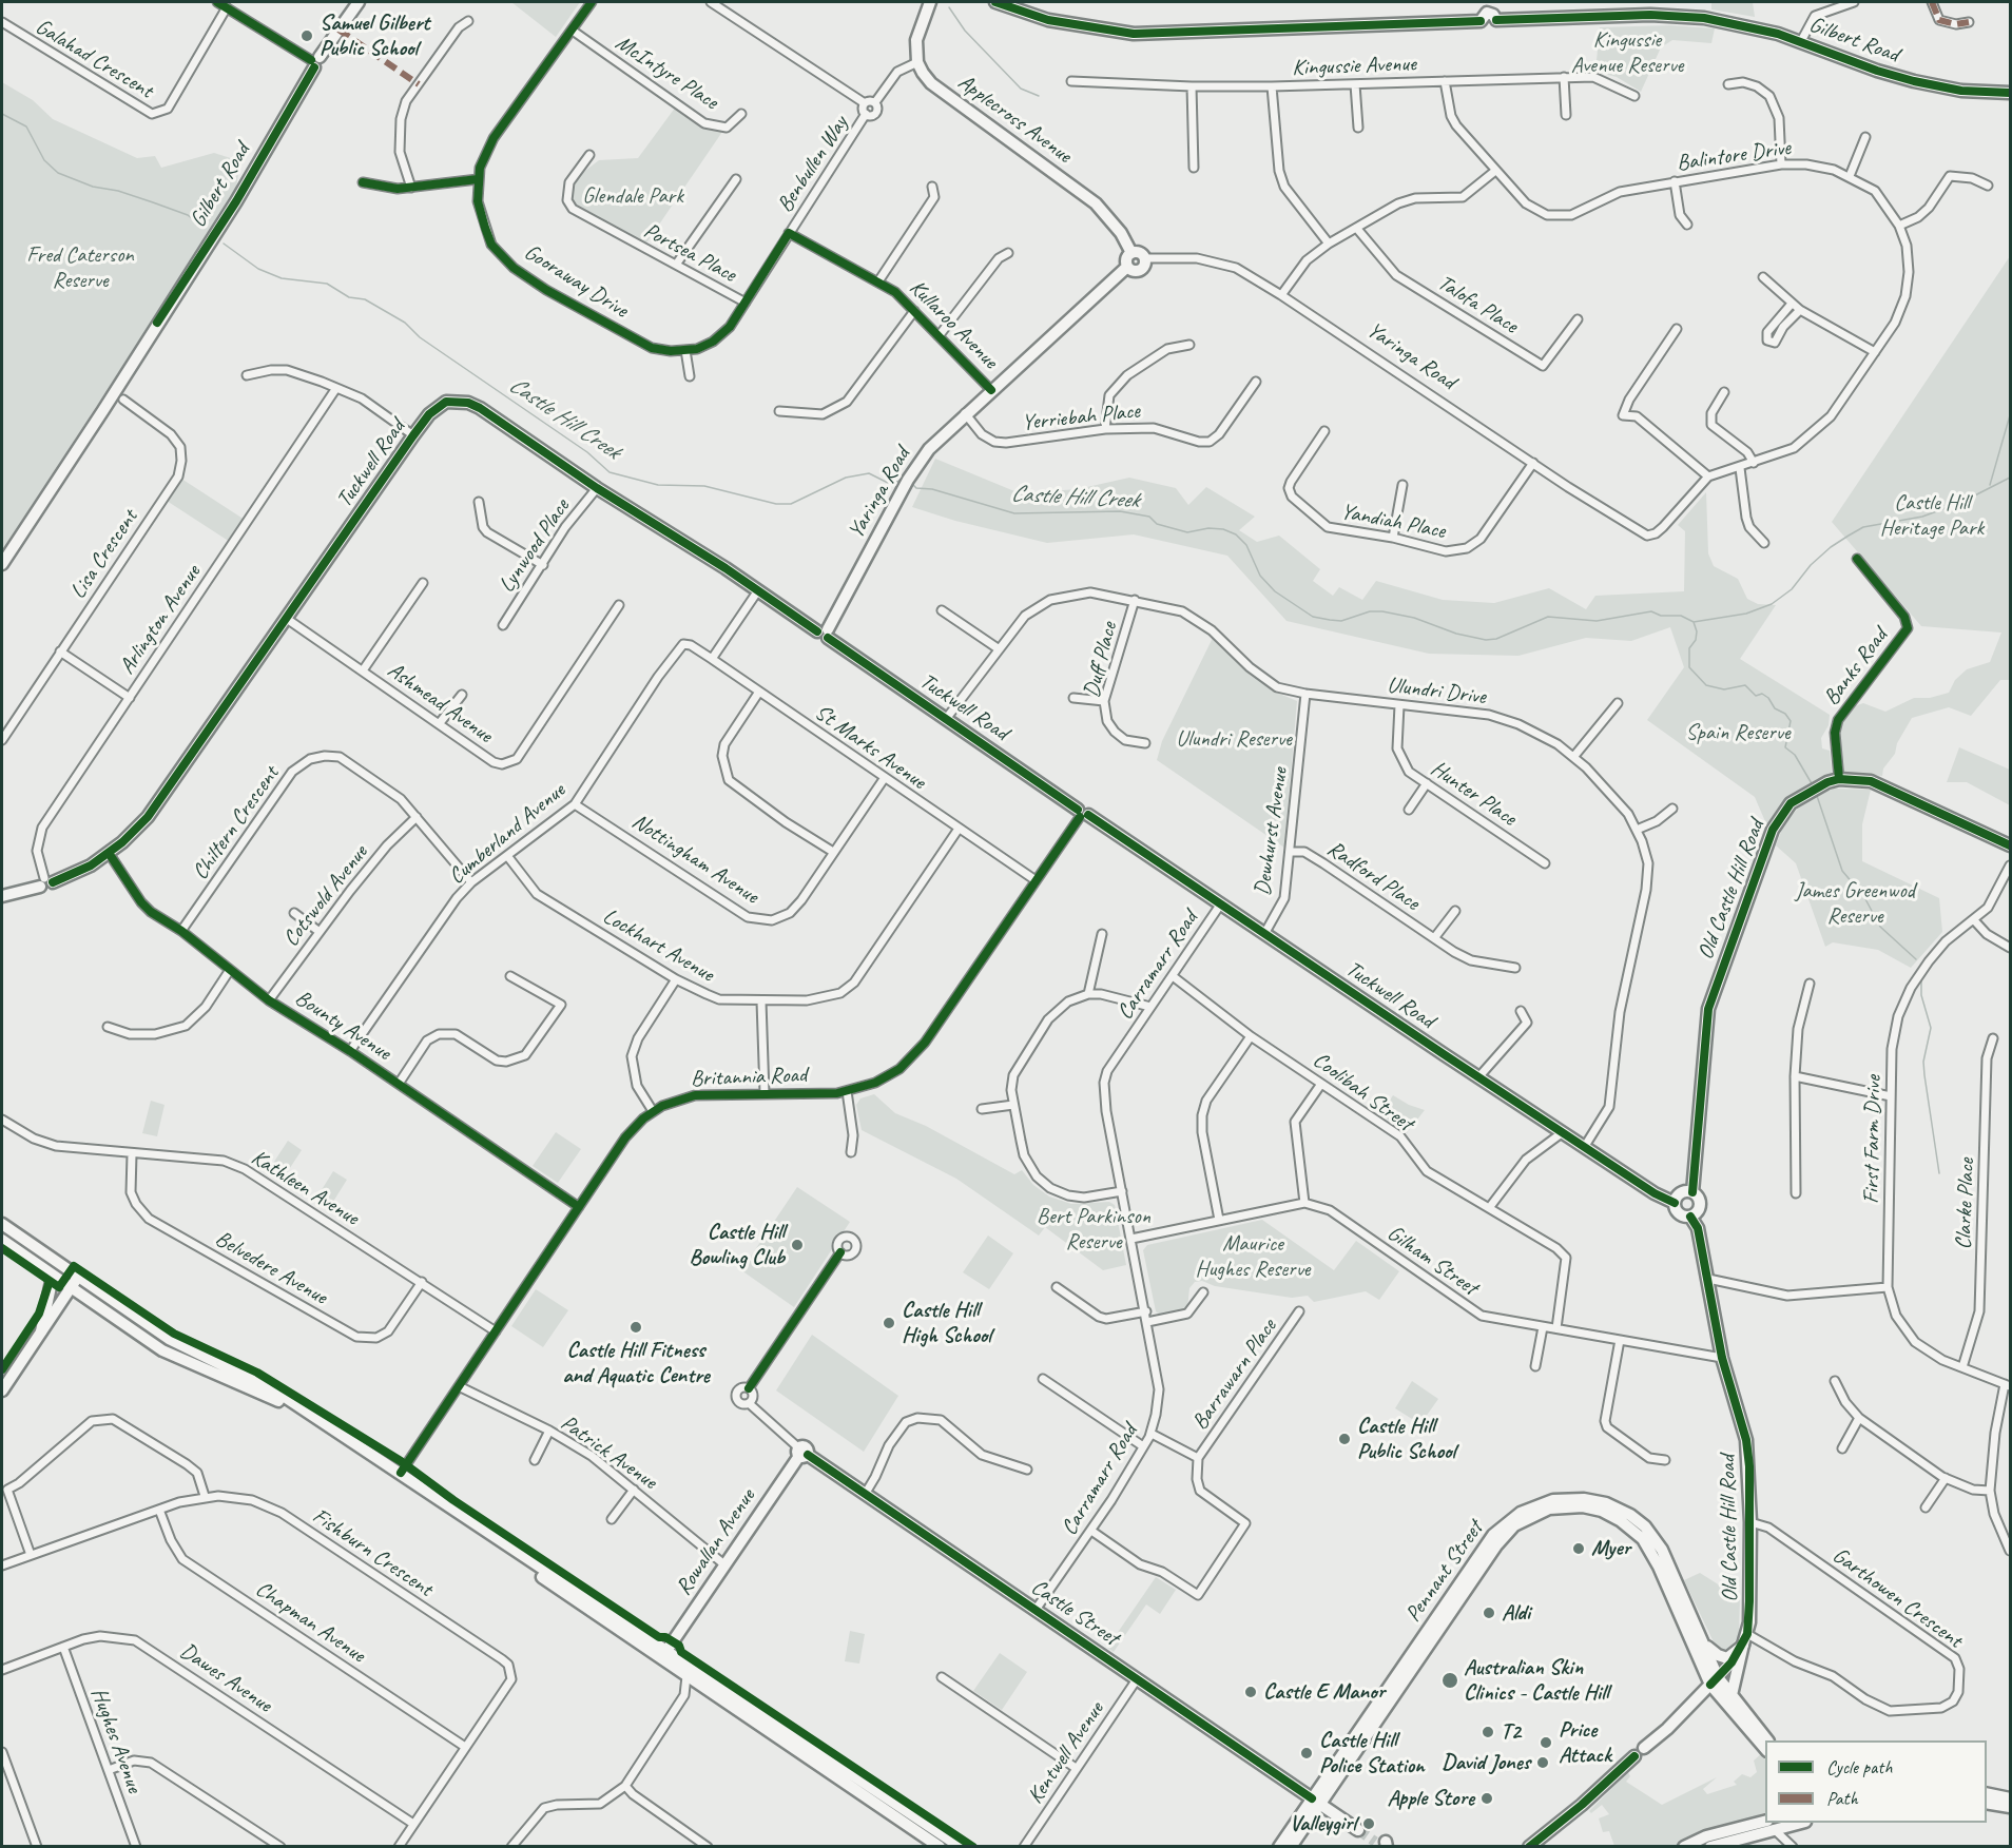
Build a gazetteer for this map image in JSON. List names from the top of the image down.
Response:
{
  "streets": {
    "main road": [
      "Gilbert Road",
      "Applecross Avenue",
      "Yaringa Road",
      "Tuckwell Road",
      "Old Castle Hill Road",
      "Rowallan Avenue",
      "Pennant Street",
      "Castle Street"
    ],
    "street": [
      "Galahad Crescent",
      "Kingussie Avenue",
      "McIntyre Place",
      "Balintore Drive",
      "Benbullen Way",
      "Portsea Place",
      "Gooraway Drive",
      "Talofa Place",
      "Kullaroo Avenue",
      "Yerriebah Place",
      "Yandiah Place",
      "Lynwood Place",
      "Lisa Crescent",
      "Arlington Avenue",
      "Duff Place",
      "Banks Road",
      "Ulundri Drive",
      "Ashmead Avenue",
      "St Marks Avenue",
      "Hunter Place",
      "Chiltern Crescent",
      "Dewhurst Avenue",
      "Cumberland Avenue",
      "Nottingham Avenue",
      "Radford Place",
      "Cotswold Avenue",
      "Lockhart Avenue",
      "Carramarr Road",
      "Bounty Avenue",
      "Britannia Road",
      "Coolibah Street",
      "First Farm Drive",
      "Kathleen Avenue",
      "Clarke Place",
      "Gilham Street",
      "Belvedere Avenue",
      "Barrawarn Place",
      "Patrick Avenue",
      "Fishburn Crescent",
      "Garthowen Crescent",
      "Chapman Avenue",
      "Dawes Avenue",
      "Hughes Avenue",
      "Kentwell Avenue"
    ]
  },
  "crossings": [
    ["Kingussie Avenue", "Balintore Drive"],
    ["McIntyre Place", "Gooraway Drive"],
    ["Applecross Avenue", "Benbullen Way"],
    ["Applecross Avenue", "Yaringa Road"],
    ["Balintore Drive", "Yaringa Road"],
    ["Benbullen Way", "Gooraway Drive"],
    ["Benbullen Way", "Kullaroo Avenue"],
    ["Portsea Place", "Gooraway Drive"],
    ["Gooraway Drive", "Kullaroo Avenue"],
    ["Kullaroo Avenue", "Yaringa Road"],
    ["Yaringa Road", "Yerriebah Place"],
    ["Yaringa Road", "Tuckwell Road"],
    ["Yaringa Road", "Yandiah Place"],
    ["Tuckwell Road", "Lynwood Place"],
    ["Tuckwell Road", "Arlington Avenue"],
    ["Tuckwell Road", "Ulundri Drive"],
    ["Tuckwell Road", "Ashmead Avenue"],
    ["Tuckwell Road", "Dewhurst Avenue"],
    ["Tuckwell Road", "Old Castle Hill Road"],
    ["Tuckwell Road", "Carramarr Road"],
    ["Tuckwell Road", "Bounty Avenue"],
    ["Tuckwell Road", "Britannia Road"],
    ["Duff Place", "Ulundri Drive"],
    ["Banks Road", "Old Castle Hill Road"],
    ["Ulundri Drive", "Hunter Place"],
    ["Ulundri Drive", "Dewhurst Avenue"],
    ["St Marks Avenue", "Cumberland Avenue"],
    ["St Marks Avenue", "Nottingham Avenue"],
    ["St Marks Avenue", "Lockhart Avenue"],
    ["St Marks Avenue", "Britannia Road"],
    ["Chiltern Crescent", "Cumberland Avenue"],
    ["Chiltern Crescent", "Cotswold Avenue"],
    ["Chiltern Crescent", "Bounty Avenue"],
    ["Dewhurst Avenue", "Radford Place"],
    ["Cumberland Avenue", "Nottingham Avenue"],
    ["Cumberland Avenue", "Lockhart Avenue"],
    ["Cumberland Avenue", "Bounty Avenue"],
    ["Old Castle Hill Road", "Gilham Street"],
    ["Old Castle Hill Road", "Garthowen Crescent"],
    ["Cotswold Avenue", "Bounty Avenue"],
    ["Carramarr Road", "Coolibah Street"],
    ["Carramarr Road", "Castle Street"],
    ["Bounty Avenue", "Britannia Road"],
    ["Britannia Road", "Kathleen Avenue"],
    ["Britannia Road", "Patrick Avenue"],
    ["Coolibah Street", "Gilham Street"],
    ["First Farm Drive", "Clarke Place"],
    ["Kathleen Avenue", "Belvedere Avenue"],
    ["Patrick Avenue", "Rowallan Avenue"],
    ["Rowallan Avenue", "Castle Street"],
    ["Fishburn Crescent", "Chapman Avenue"],
    ["Fishburn Crescent", "Dawes Avenue"],
    ["Pennant Street", "Castle Street"],
    ["Castle Street", "Kentwell Avenue"],
    ["Dawes Avenue", "Hughes Avenue"]
  ],
  "water": ["Castle Hill Creek"],
  "parks": [
    "Kingussie Avenue Reserve",
    "Glendale Park",
    "Fred Caterson Reserve",
    "Castle Hill Heritage Park",
    "Spain Reserve",
    "Ulundri Reserve",
    "James Greenwod Reserve",
    "Bert Parkinson Reserve",
    "Maurice Hughes Reserve"
  ],
  "places": [
    "Samuel Gilbert Public School",
    "Castle Hill Bowling Club",
    "Castle Hill High School",
    "Castle Hill Fitness and Aquatic Centre",
    "Castle Hill Public School",
    "Myer",
    "Aldi",
    "Australian Skin Clinics - Castle Hill",
    "Castle E Manor",
    "T2",
    "Price Attack",
    "Castle Hill Police Station",
    "David Jones",
    "Apple Store",
    "Valleygirl"
  ],
  "legend": ["Cycle path", "Path"]
}
